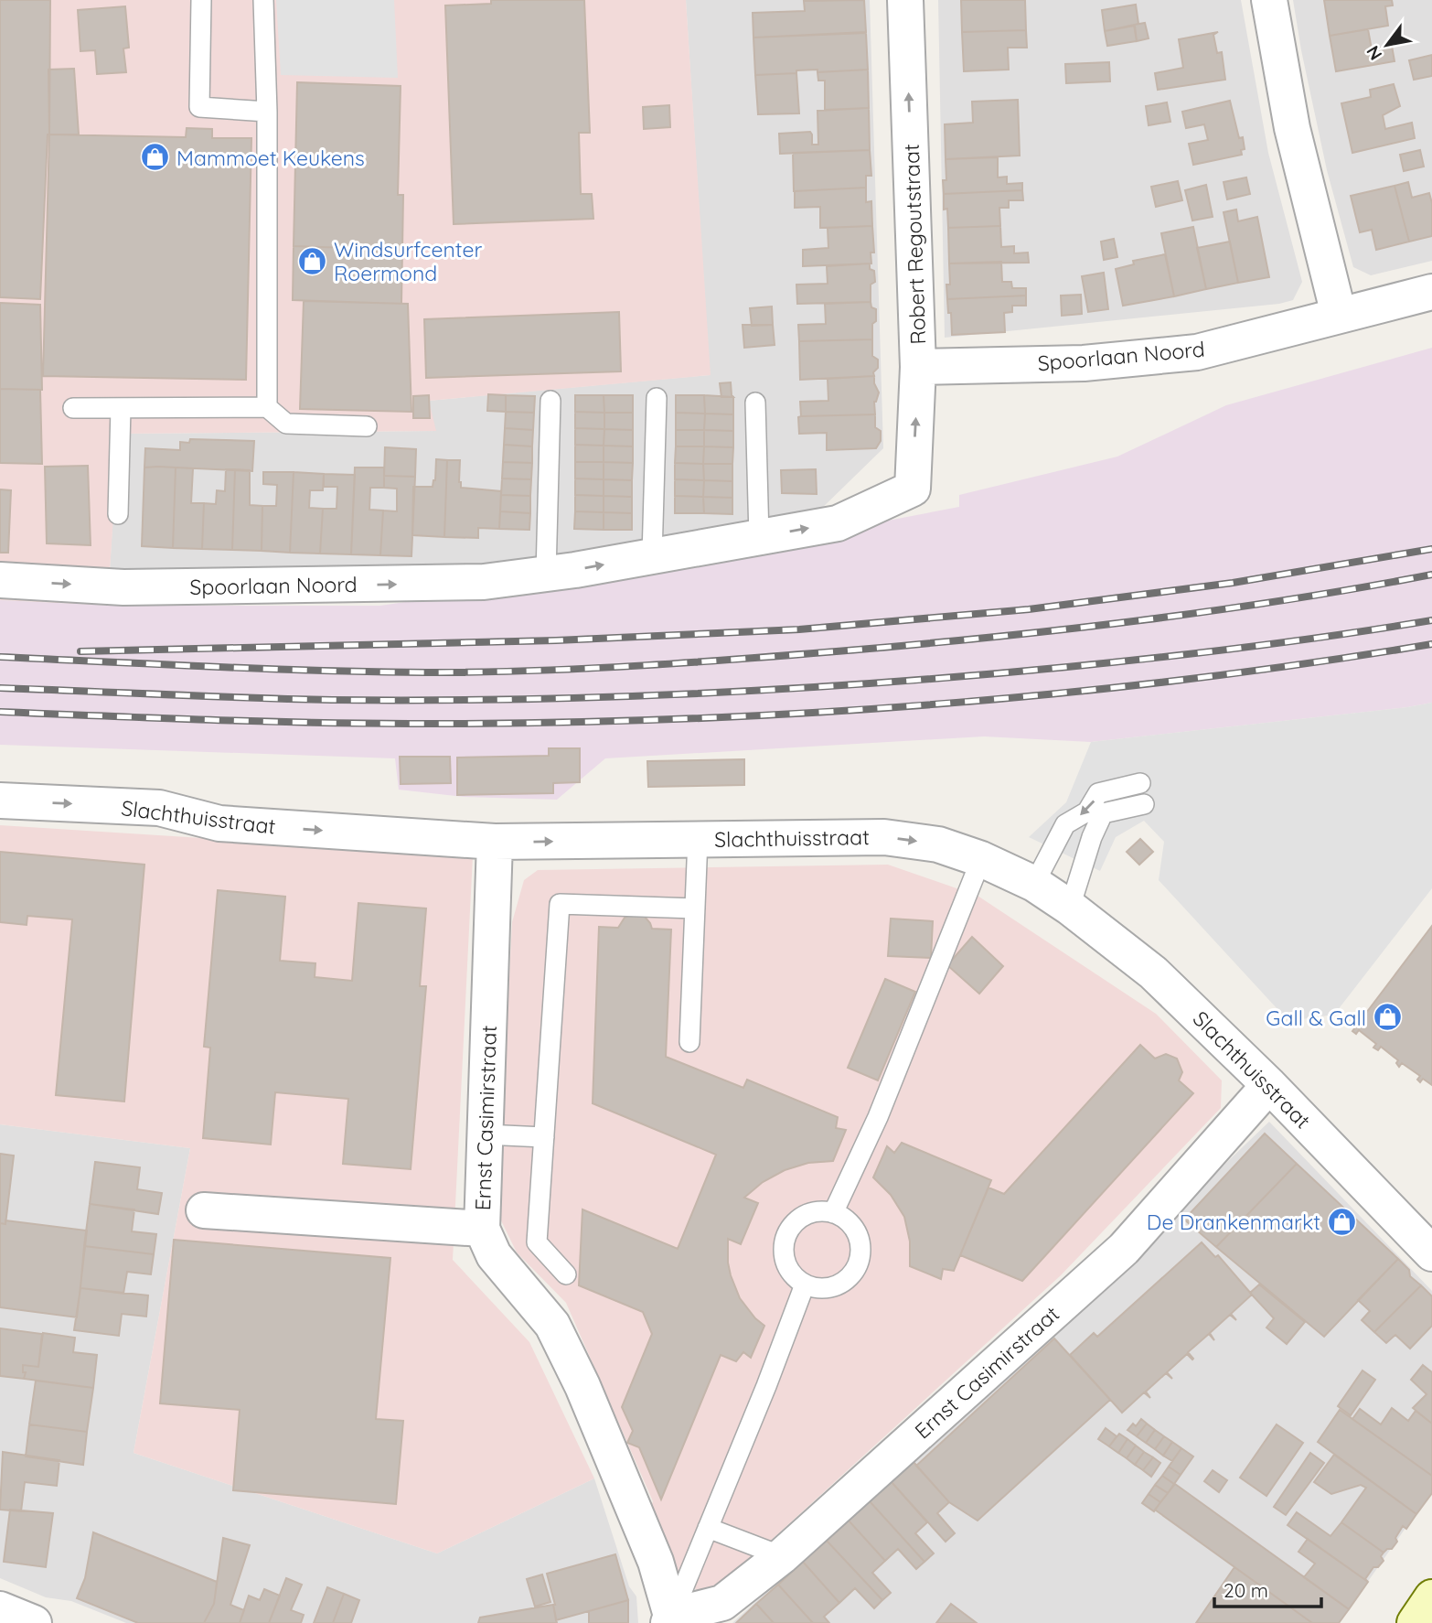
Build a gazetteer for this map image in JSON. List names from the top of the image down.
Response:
{
  "streets": {
    "street": [
      "Robert Regoutstraat",
      "Spoorlaan Noord",
      "Slachthuisstraat",
      "Ernst Casimirstraat"
    ]
  },
  "crossings": [
    ["Robert Regoutstraat", "Spoorlaan Noord"],
    ["Slachthuisstraat", "Ernst Casimirstraat"]
  ],
  "one_way": ["Robert Regoutstraat", "Spoorlaan Noord", "Slachthuisstraat"],
  "places": {
    "shop": [
      "Mammoet Keukens",
      "Windsurfcenter Roermond",
      "Gall & Gall",
      "De Drankenmarkt"
    ]
  },
  "scale_bar": "20 m",
  "north": "bottom left"
}
